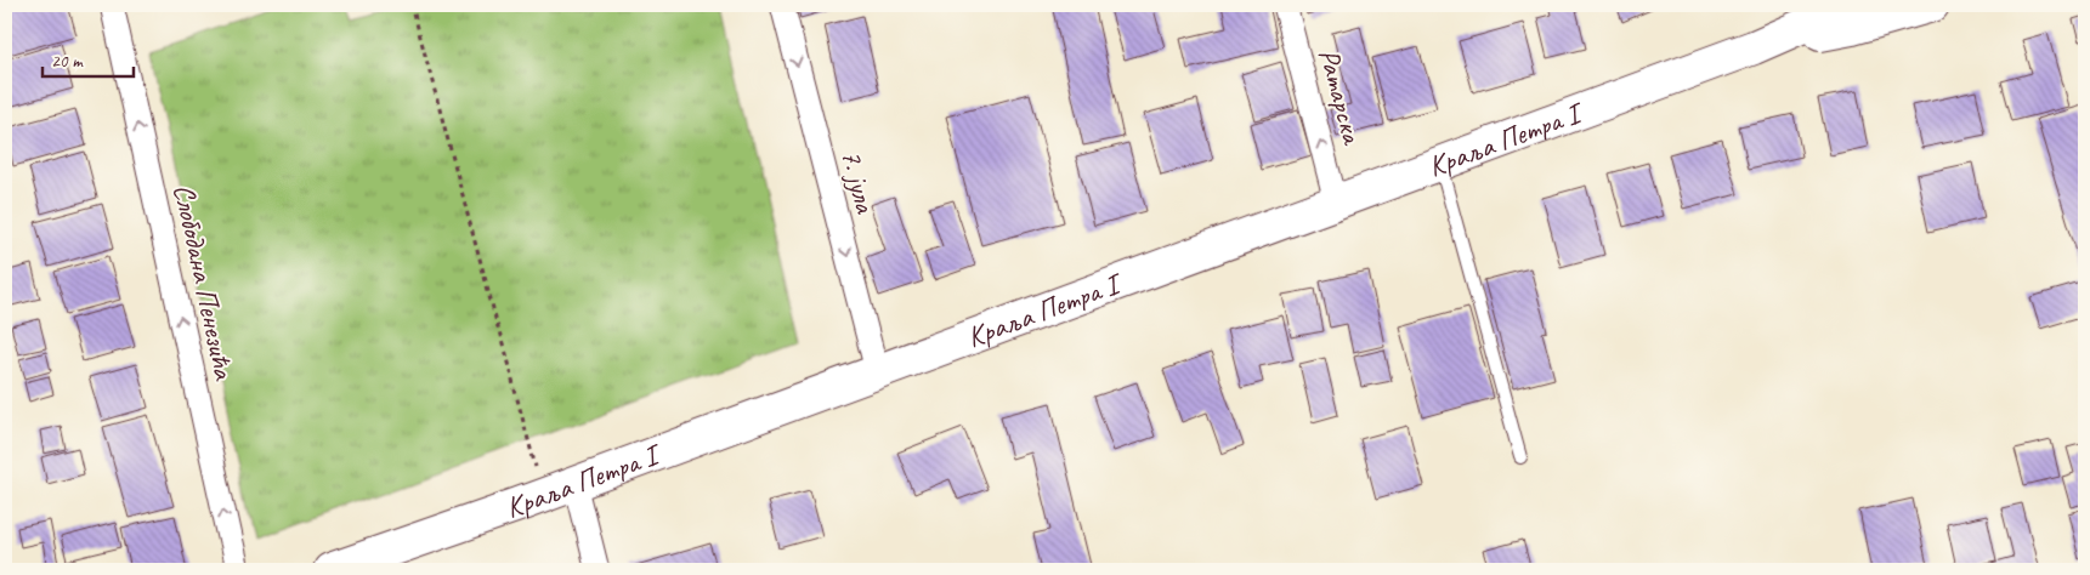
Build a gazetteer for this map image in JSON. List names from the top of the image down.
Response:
{
  "streets": {
    "main road": ["Краља Петра I"],
    "street": ["Ратарска", "7. јула", "Слободана Пенезића"]
  },
  "crossings": [
    ["Ратарска", "Краља Петра I"],
    ["Краља Петра I", "7. јула"]
  ],
  "one_way": ["Ратарска", "7. јула", "Слободана Пенезића"],
  "scale_bar": "20 m"
}
